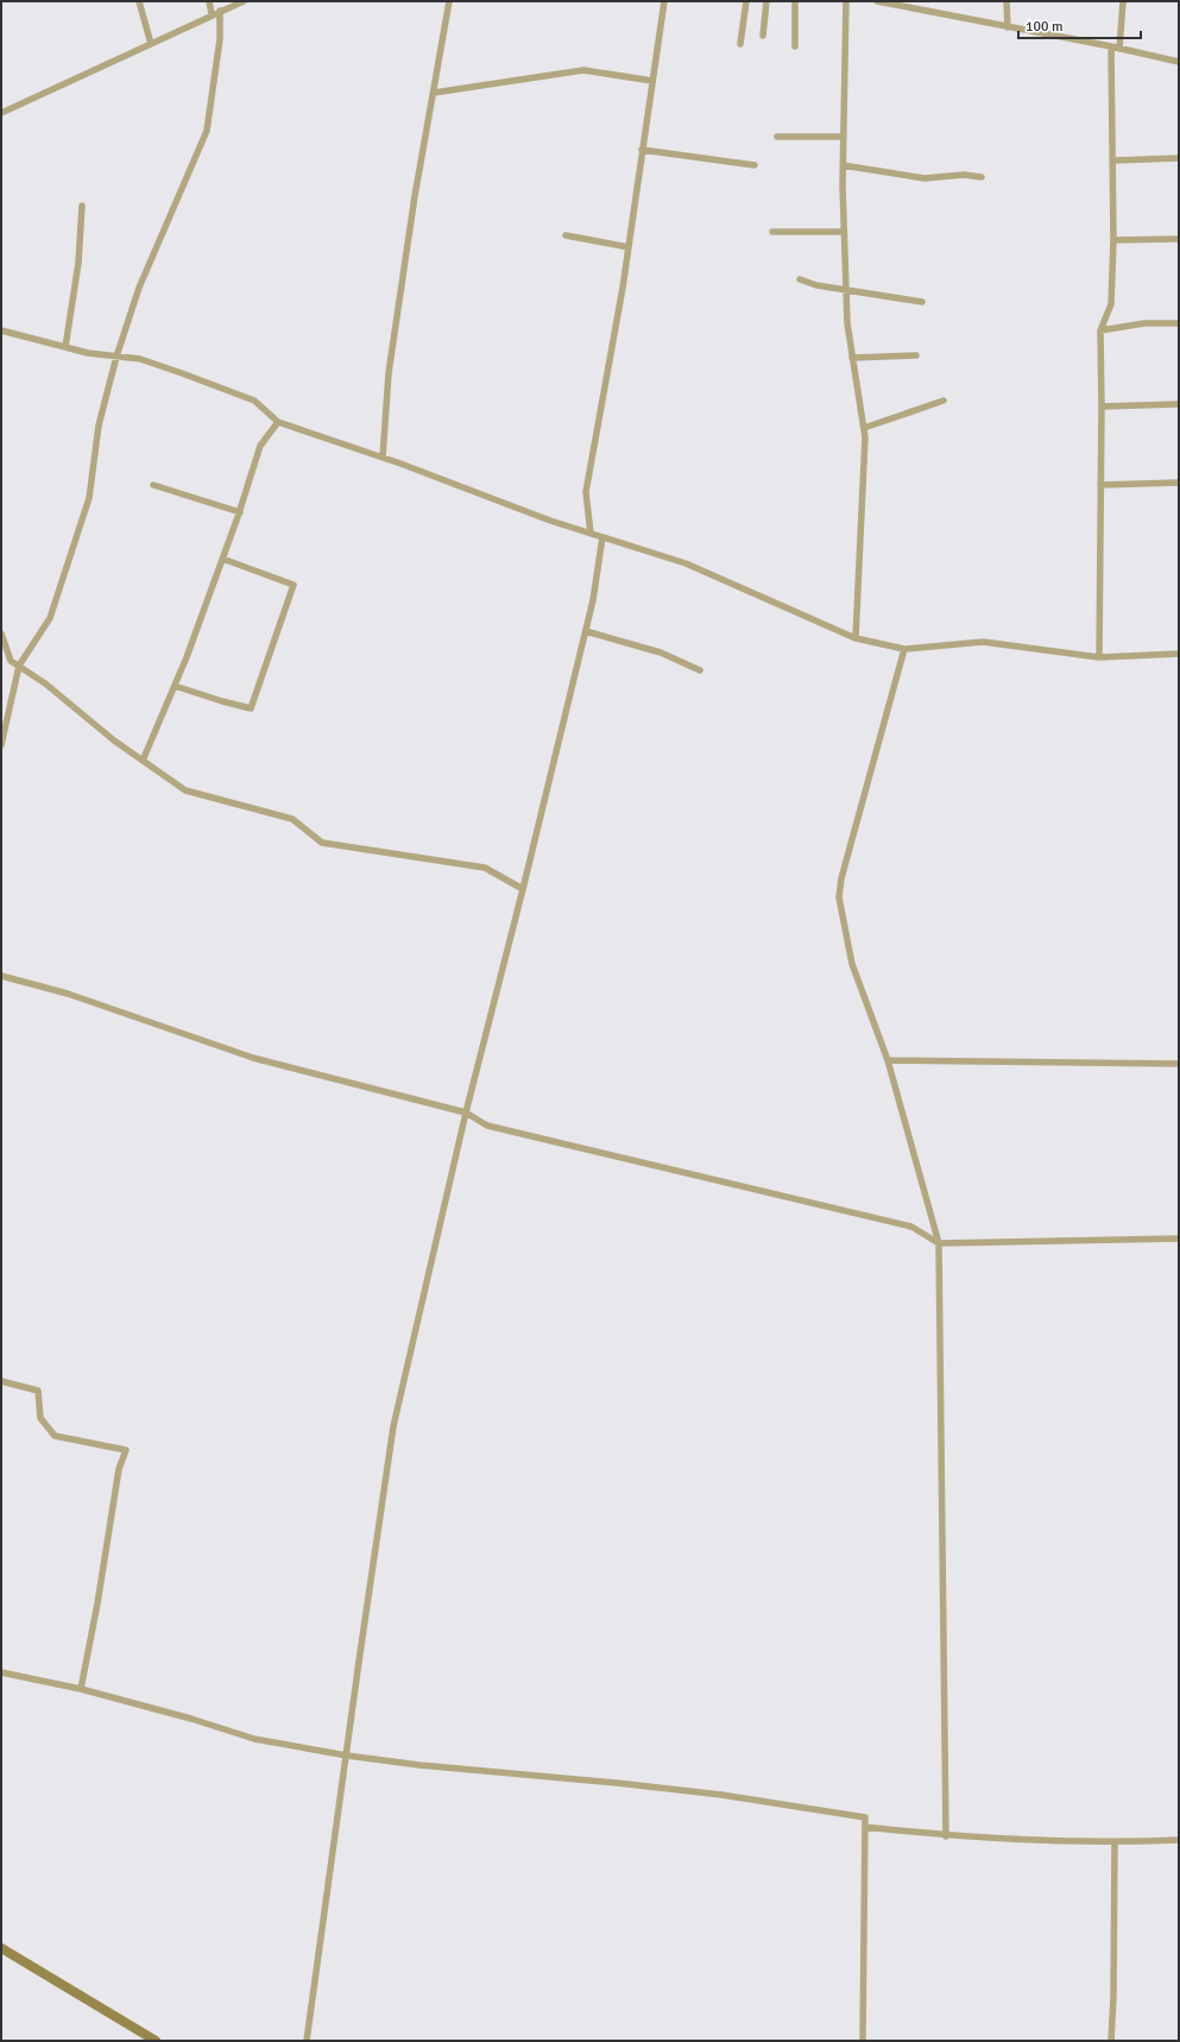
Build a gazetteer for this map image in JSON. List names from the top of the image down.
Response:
{
  "scale_bar": "100 m"
}
